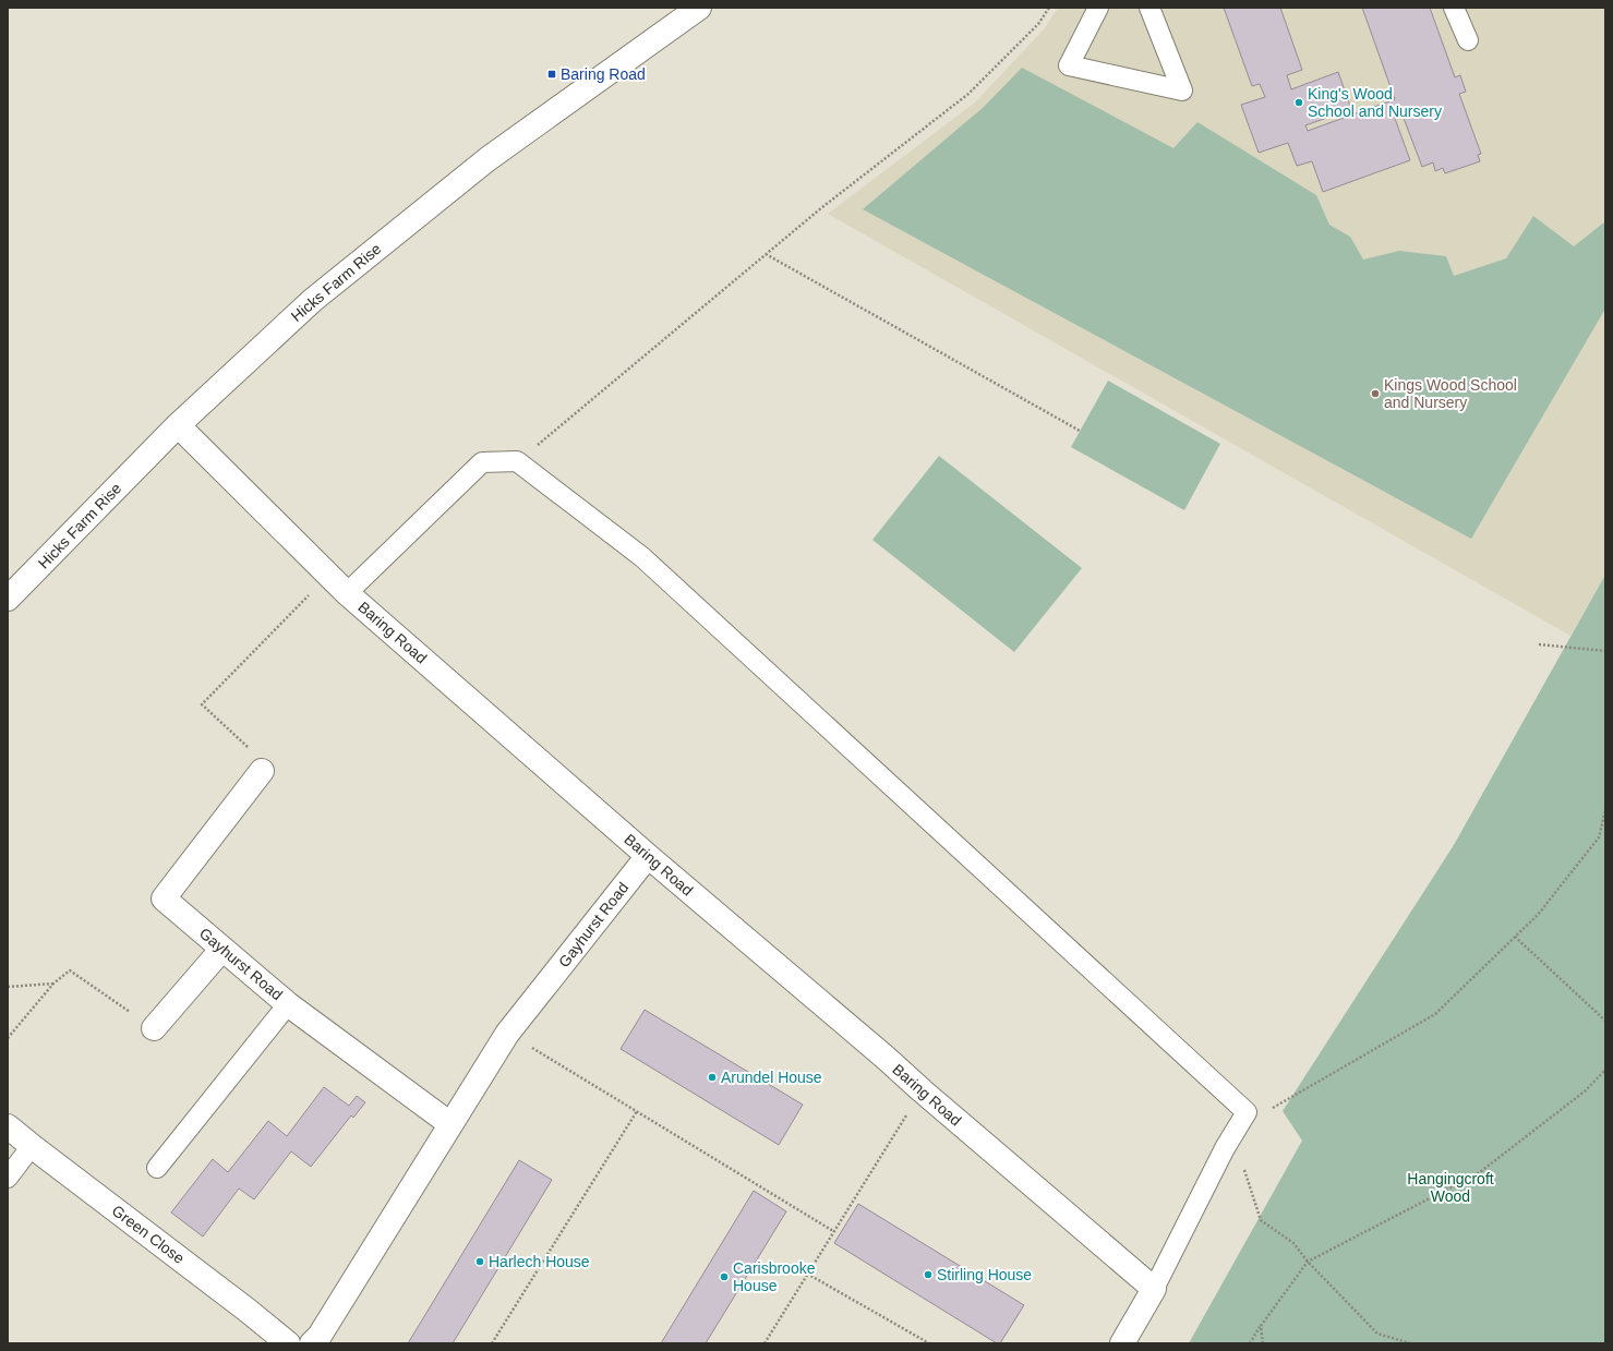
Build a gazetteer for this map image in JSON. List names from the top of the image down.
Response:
{
  "streets": {
    "street": [
      "Hicks Farm Rise",
      "Baring Road",
      "Gayhurst Road",
      "Green Close"
    ]
  },
  "crossings": [
    ["Hicks Farm Rise", "Baring Road"],
    ["Baring Road", "Gayhurst Road"]
  ],
  "parks": ["Hangingcroft Wood"],
  "places": {
    "transit": ["Baring Road"],
    "other": [
      "King's Wood School and Nursery",
      "Kings Wood School and Nursery",
      "Arundel House",
      "Harlech House",
      "Stirling House",
      "Carisbrooke House"
    ]
  }
}
